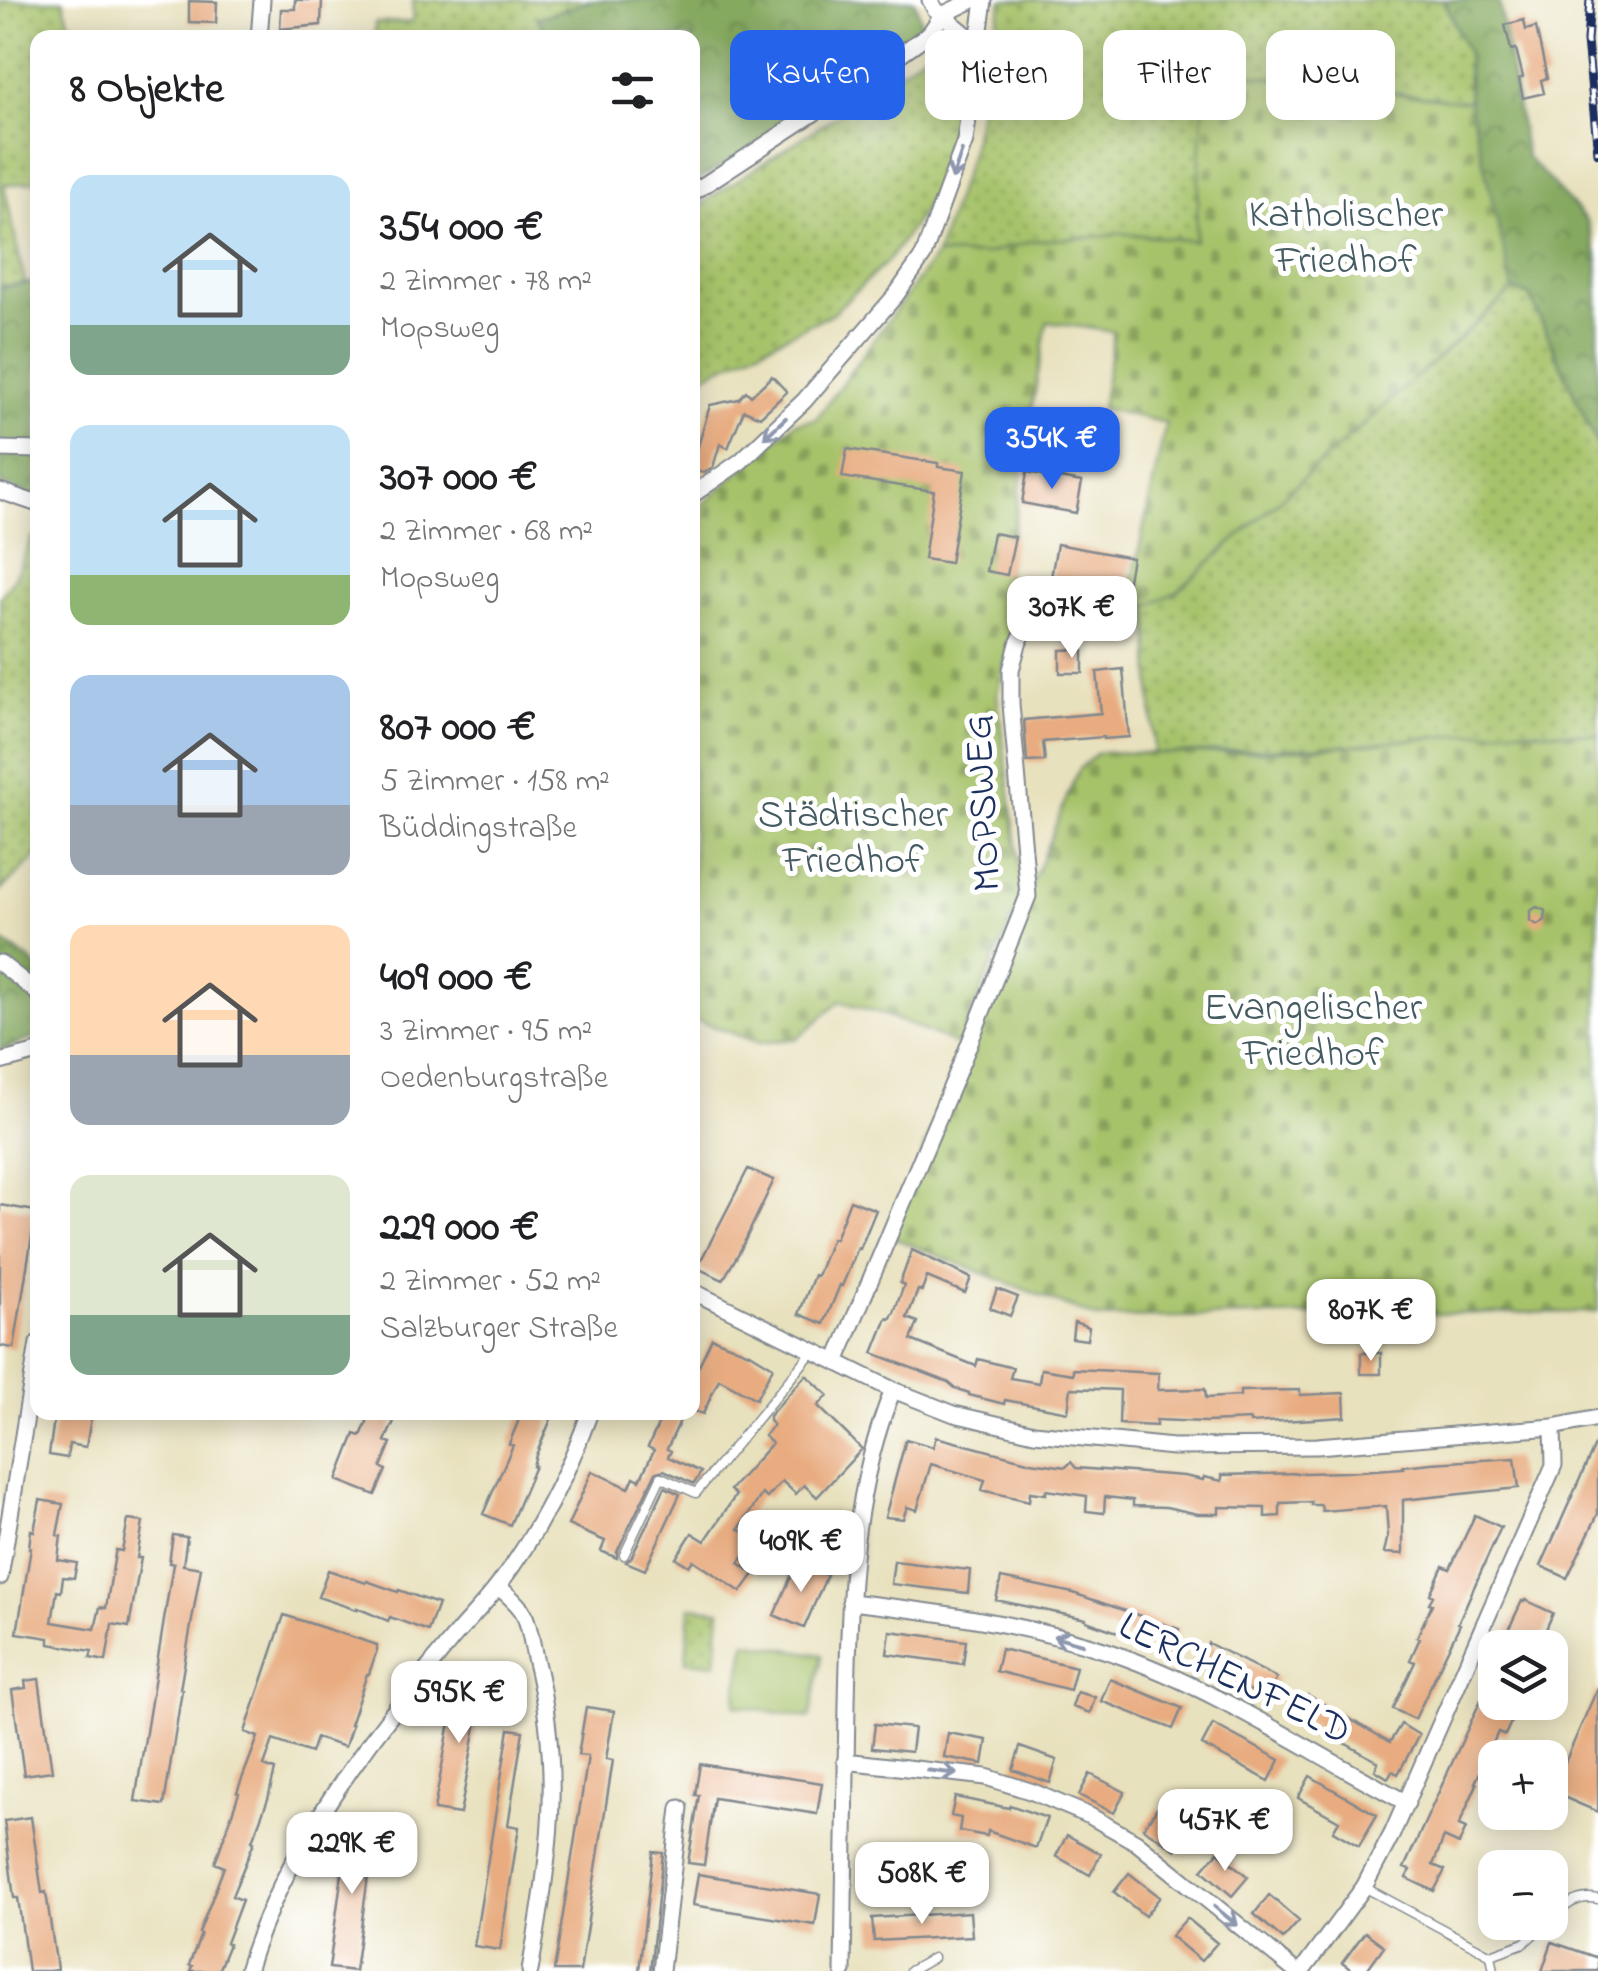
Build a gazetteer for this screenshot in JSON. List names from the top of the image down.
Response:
{
  "streets": {
    "street": ["MOPSWEG", "LERCHENFELD"]
  },
  "one_way": ["LERCHENFELD"],
  "parks": ["Katholischer Friedhof", "Städtischer Friedhof", "Evangelischer Friedhof"],
  "page": {
    "chip": [
      "Kaufen",
      "Mieten",
      "Filter",
      "Neu"
    ],
    "heading": "8 Objekte",
    "list": [
      {
        "name": "354 000 €",
        "note": "2 Zimmer · 78 m² · Mopsweg"
      },
      {
        "name": "307 000 €",
        "note": "2 Zimmer · 68 m² · Mopsweg"
      },
      {
        "name": "807 000 €",
        "note": "5 Zimmer · 158 m² · Büddingstraße"
      },
      {
        "name": "409 000 €",
        "note": "3 Zimmer · 95 m² · Oedenburgstraße"
      },
      {
        "name": "229 000 €",
        "note": "2 Zimmer · 52 m² · Salzburger Straße"
      }
    ],
    "price": [
      "354K €",
      "307K €",
      "807K €",
      "409K €",
      "595K €",
      "457K €",
      "229K €",
      "508K €"
    ],
    "map_buttons": ["+", "−"]
  }
}
